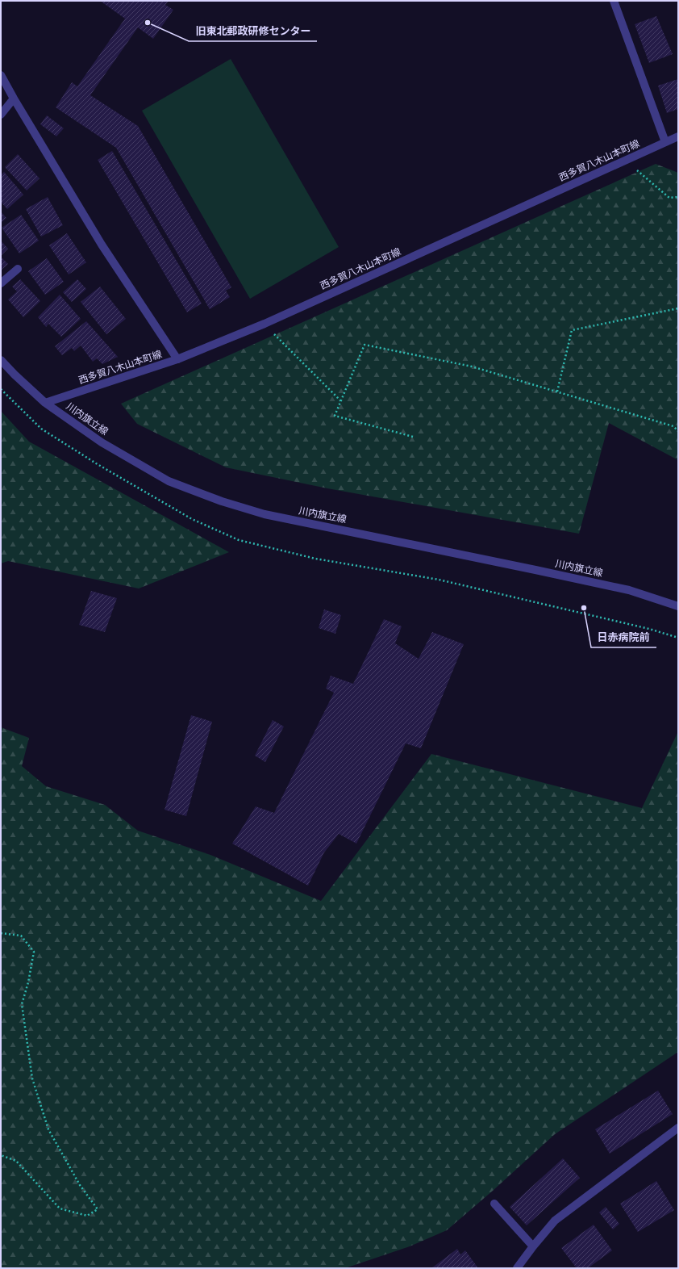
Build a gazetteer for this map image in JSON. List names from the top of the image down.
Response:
{
  "streets": {
    "street": ["西多賀八木山本町線", "川内旗立線"]
  },
  "crossings": [
    ["西多賀八木山本町線", "川内旗立線"]
  ],
  "places": ["旧東北郵政研修センター", "日赤病院前"]
}
